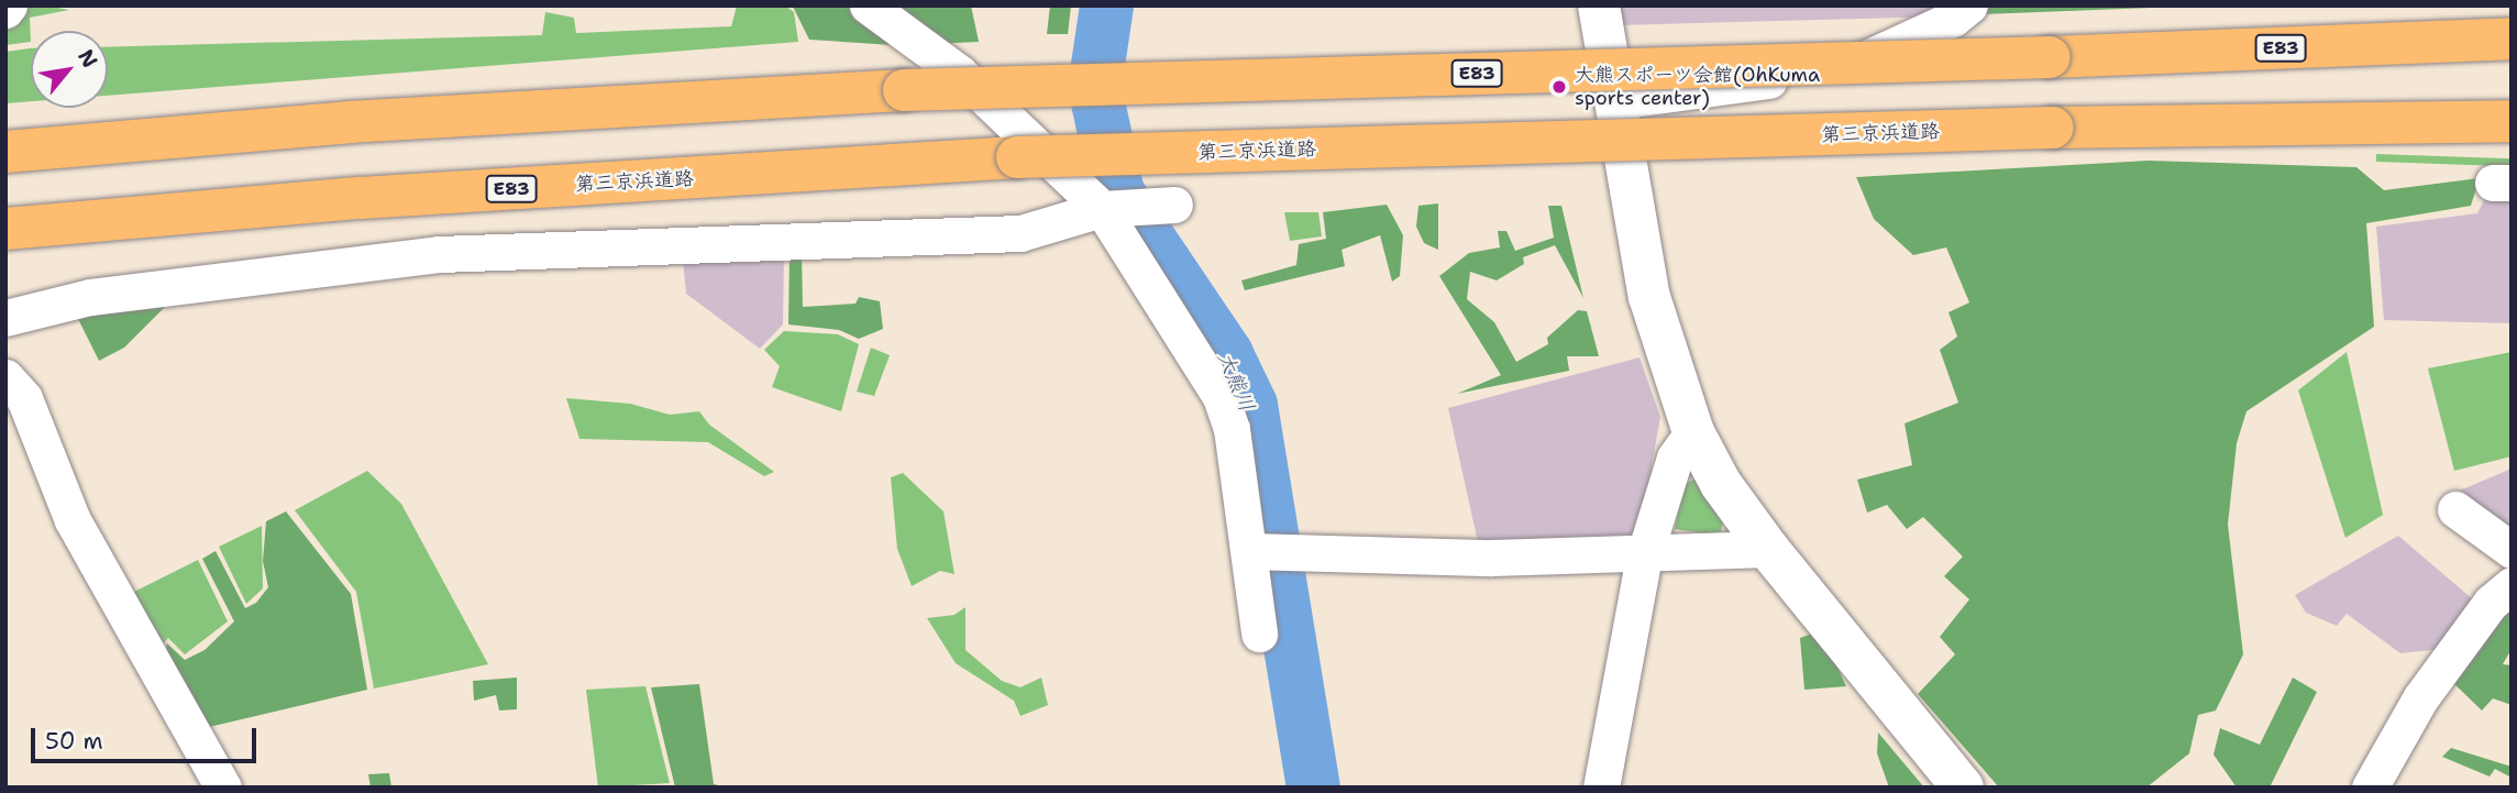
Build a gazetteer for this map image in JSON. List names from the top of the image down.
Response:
{
  "streets": {
    "highway": ["E83", "第三京浜道路"]
  },
  "water": ["大熊川"],
  "places": ["大熊スポーツ会館(OhKuma sports center)"],
  "scale_bar": "50 m",
  "north": "top right"
}
